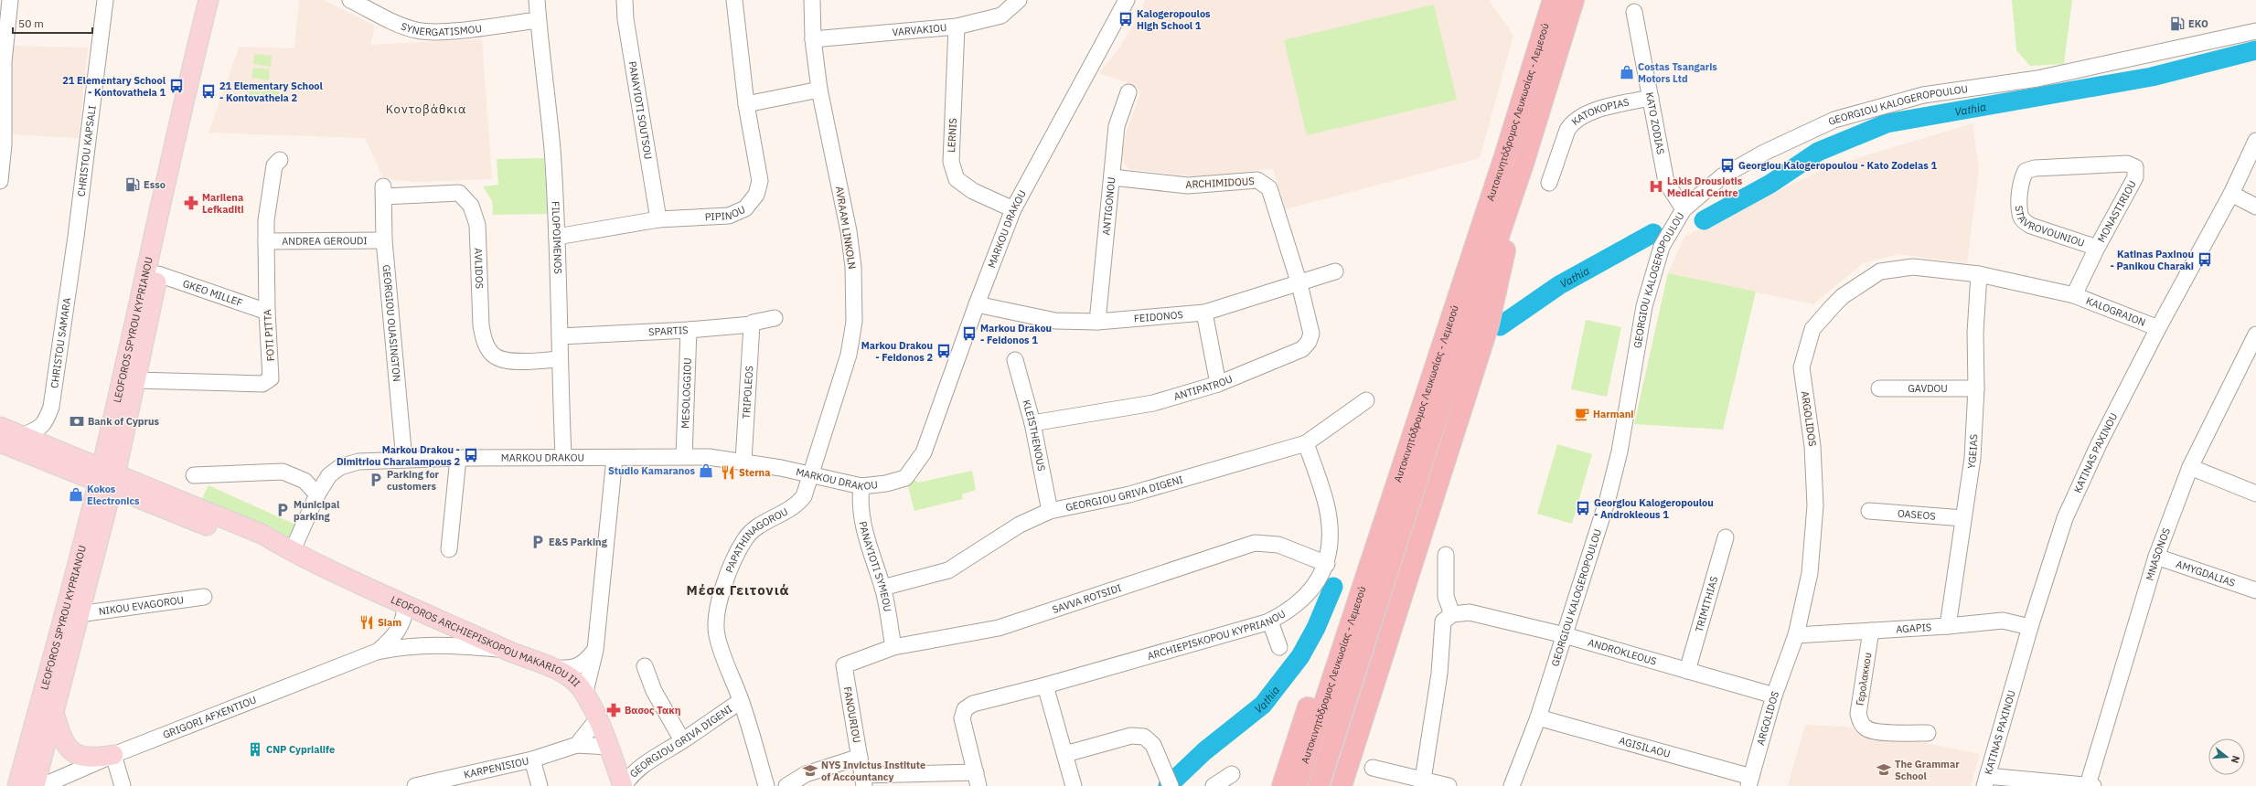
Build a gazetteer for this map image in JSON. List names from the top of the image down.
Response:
{
  "streets": {
    "highway": ["Αυτοκινητόδρομος Λευκωσίας - Λεμεσού"],
    "main road": ["LEOFOROS SPYROU KYPRIANOU", "LEOFOROS ARCHIEPISKOPOU MAKARIOU III"],
    "street": [
      "SYNERGATISMOU",
      "VARVAKIOU",
      "GEORGIOU KALOGEROPOULOU",
      "PANAYIOTI SOUTSOU",
      "KATOKOPIAS",
      "KATO ZODIAS",
      "LERNIS",
      "CHRISTOU KAPSALI",
      "ARCHIMIDOUS",
      "ANTIGONOU",
      "PIPINOU",
      "MONASTIRIOU",
      "STAVROVOUNIOU",
      "AVRAAM LINKOLN",
      "MARKOU DRAKOU",
      "FILOPOIMENOS",
      "ANDREA GEROUDI",
      "AVLIDOS",
      "GKEO MILLEF",
      "KALOGRAION",
      "FEIDONOS",
      "GEORGIOU OUASINGTON",
      "SPARTIS",
      "FOTI PITTA",
      "CHRISTOU SAMARA",
      "ANTIPATROU",
      "GAVDOU",
      "MESOLOGGIOU",
      "TRIPOLEOS",
      "ARGOLIDOS",
      "KLEISTHENOUS",
      "YGEIAS",
      "KATINAS PAXINOU",
      "GEORGIOU GRIVA DIGENI",
      "OASEOS",
      "PAPATHINAGOROU",
      "MNASONOS",
      "PANAYIOTI SYMEOU",
      "AMYGDALIAS",
      "SAVVA ROTSIDI",
      "TRIMITHIAS",
      "NIKOU EVAGOROU",
      "AGAPIS",
      "ARCHIEPISKOPOU KYPRIANOU",
      "ANDROKLEOUS",
      "Γερολακκου",
      "FANOURIOU",
      "GRIGORI AFXENTIOU",
      "AGISILAOU",
      "KARPENISIOU"
    ]
  },
  "crossings": [
    ["SYNERGATISMOU", "FILOPOIMENOS"],
    ["VARVAKIOU", "LERNIS"],
    ["VARVAKIOU", "AVRAAM LINKOLN"],
    ["GEORGIOU KALOGEROPOULOU", "KATO ZODIAS"],
    ["GEORGIOU KALOGEROPOULOU", "ANDROKLEOUS"],
    ["GEORGIOU KALOGEROPOULOU", "AGISILAOU"],
    ["PANAYIOTI SOUTSOU", "PIPINOU"],
    ["KATOKOPIAS", "KATO ZODIAS"],
    ["LERNIS", "MARKOU DRAKOU"],
    ["CHRISTOU KAPSALI", "CHRISTOU SAMARA"],
    ["ARCHIMIDOUS", "ANTIGONOU"],
    ["ARCHIMIDOUS", "FEIDONOS"],
    ["ARCHIMIDOUS", "ANTIPATROU"],
    ["ANTIGONOU", "FEIDONOS"],
    ["PIPINOU", "FILOPOIMENOS"],
    ["MONASTIRIOU", "STAVROVOUNIOU"],
    ["MONASTIRIOU", "KALOGRAION"],
    ["MONASTIRIOU", "ARGOLIDOS"],
    ["AVRAAM LINKOLN", "MARKOU DRAKOU"],
    ["AVRAAM LINKOLN", "PAPATHINAGOROU"],
    ["MARKOU DRAKOU", "FILOPOIMENOS"],
    ["MARKOU DRAKOU", "FEIDONOS"],
    ["MARKOU DRAKOU", "GEORGIOU OUASINGTON"],
    ["MARKOU DRAKOU", "MESOLOGGIOU"],
    ["MARKOU DRAKOU", "TRIPOLEOS"],
    ["MARKOU DRAKOU", "PAPATHINAGOROU"],
    ["MARKOU DRAKOU", "PANAYIOTI SYMEOU"],
    ["MARKOU DRAKOU", "LEOFOROS ARCHIEPISKOPOU MAKARIOU III"],
    ["FILOPOIMENOS", "AVLIDOS"],
    ["FILOPOIMENOS", "SPARTIS"],
    ["ANDREA GEROUDI", "GEORGIOU OUASINGTON"],
    ["ANDREA GEROUDI", "FOTI PITTA"],
    ["AVLIDOS", "GEORGIOU OUASINGTON"],
    ["GKEO MILLEF", "LEOFOROS SPYROU KYPRIANOU"],
    ["GKEO MILLEF", "FOTI PITTA"],
    ["KALOGRAION", "ARGOLIDOS"],
    ["KALOGRAION", "KATINAS PAXINOU"],
    ["FEIDONOS", "ANTIPATROU"],
    ["LEOFOROS SPYROU KYPRIANOU", "FOTI PITTA"],
    ["LEOFOROS SPYROU KYPRIANOU", "NIKOU EVAGOROU"],
    ["LEOFOROS SPYROU KYPRIANOU", "LEOFOROS ARCHIEPISKOPOU MAKARIOU III"],
    ["SPARTIS", "MESOLOGGIOU"],
    ["SPARTIS", "TRIPOLEOS"],
    ["CHRISTOU SAMARA", "LEOFOROS ARCHIEPISKOPOU MAKARIOU III"],
    ["ANTIPATROU", "KLEISTHENOUS"],
    ["GAVDOU", "YGEIAS"],
    ["ARGOLIDOS", "YGEIAS"],
    ["ARGOLIDOS", "AGAPIS"],
    ["ARGOLIDOS", "ANDROKLEOUS"],
    ["ARGOLIDOS", "AGISILAOU"],
    ["KLEISTHENOUS", "GEORGIOU GRIVA DIGENI"],
    ["YGEIAS", "OASEOS"],
    ["YGEIAS", "AGAPIS"],
    ["KATINAS PAXINOU", "AGAPIS"],
    ["GEORGIOU GRIVA DIGENI", "PAPATHINAGOROU"],
    ["GEORGIOU GRIVA DIGENI", "PANAYIOTI SYMEOU"],
    ["GEORGIOU GRIVA DIGENI", "ARCHIEPISKOPOU KYPRIANOU"],
    ["GEORGIOU GRIVA DIGENI", "LEOFOROS ARCHIEPISKOPOU MAKARIOU III"],
    ["MNASONOS", "AMYGDALIAS"],
    ["PANAYIOTI SYMEOU", "SAVVA ROTSIDI"],
    ["SAVVA ROTSIDI", "ARCHIEPISKOPOU KYPRIANOU"],
    ["SAVVA ROTSIDI", "FANOURIOU"],
    ["TRIMITHIAS", "ANDROKLEOUS"],
    ["AGAPIS", "Γερολακκου"],
    ["LEOFOROS ARCHIEPISKOPOU MAKARIOU III", "GRIGORI AFXENTIOU"],
    ["LEOFOROS ARCHIEPISKOPOU MAKARIOU III", "KARPENISIOU"]
  ],
  "districts": ["Κοντοβάθκια", "Μέσα Γειτονιά"],
  "water": ["Vathia"],
  "places": {
    "bus stop": [
      "Kalogeropoulos High School 1",
      "21 Elementary School - Kontovatheia 1",
      "21 Elementary School - Kontovatheia 2",
      "Georgiou Kalogeropoulou - Kato Zodeias 1",
      "Katinas Paxinou - Panikou Charaki",
      "Markou Drakou - Feidonos 1",
      "Markou Drakou - Feidonos 2",
      "Markou Drakou - Dimitriou Charalampous 2",
      "Georgiou Kalogeropoulou - Androkleous 1"
    ],
    "fuel station": ["EKO", "Esso"],
    "shop": ["Costas Tsangaris Motors Ltd", "Studio Kamaranos", "Kokos Electronics"],
    "hospital": ["Lakis Drousiotis Medical Centre"],
    "pharmacy": ["Marilena Lefkaditi", "Βασος Τακη"],
    "cafe": ["Harmani"],
    "bank": ["Bank of Cyprus"],
    "restaurant": ["Sterna", "Siam"],
    "parking": ["Parking for customers", "Municipal parking", "E&S Parking"],
    "building": ["CNP Cyprialife"],
    "school or university": ["The Grammar School", "NYS Invictus Institute of Accountancy"]
  },
  "scale_bar": "50 m",
  "north": "right"
}
